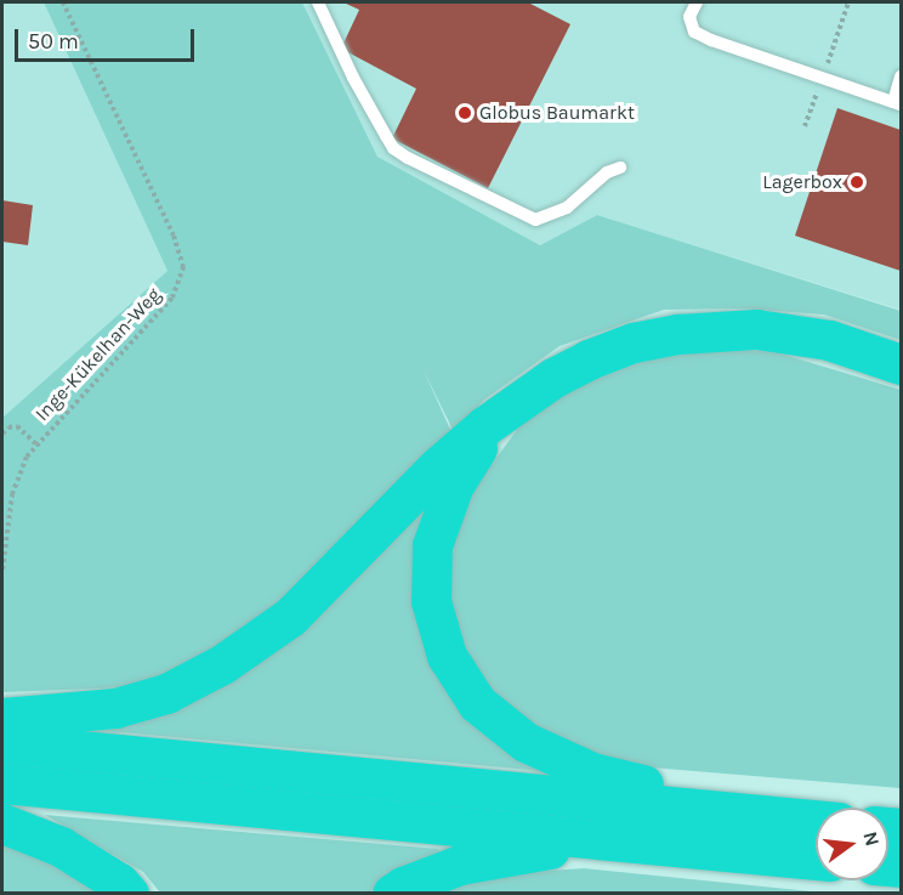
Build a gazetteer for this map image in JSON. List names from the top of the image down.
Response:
{
  "streets": {
    "path": ["Inge-Kükelhan-Weg"]
  },
  "places": ["Globus Baumarkt", "Lagerbox"],
  "scale_bar": "50 m",
  "north": "right"
}
